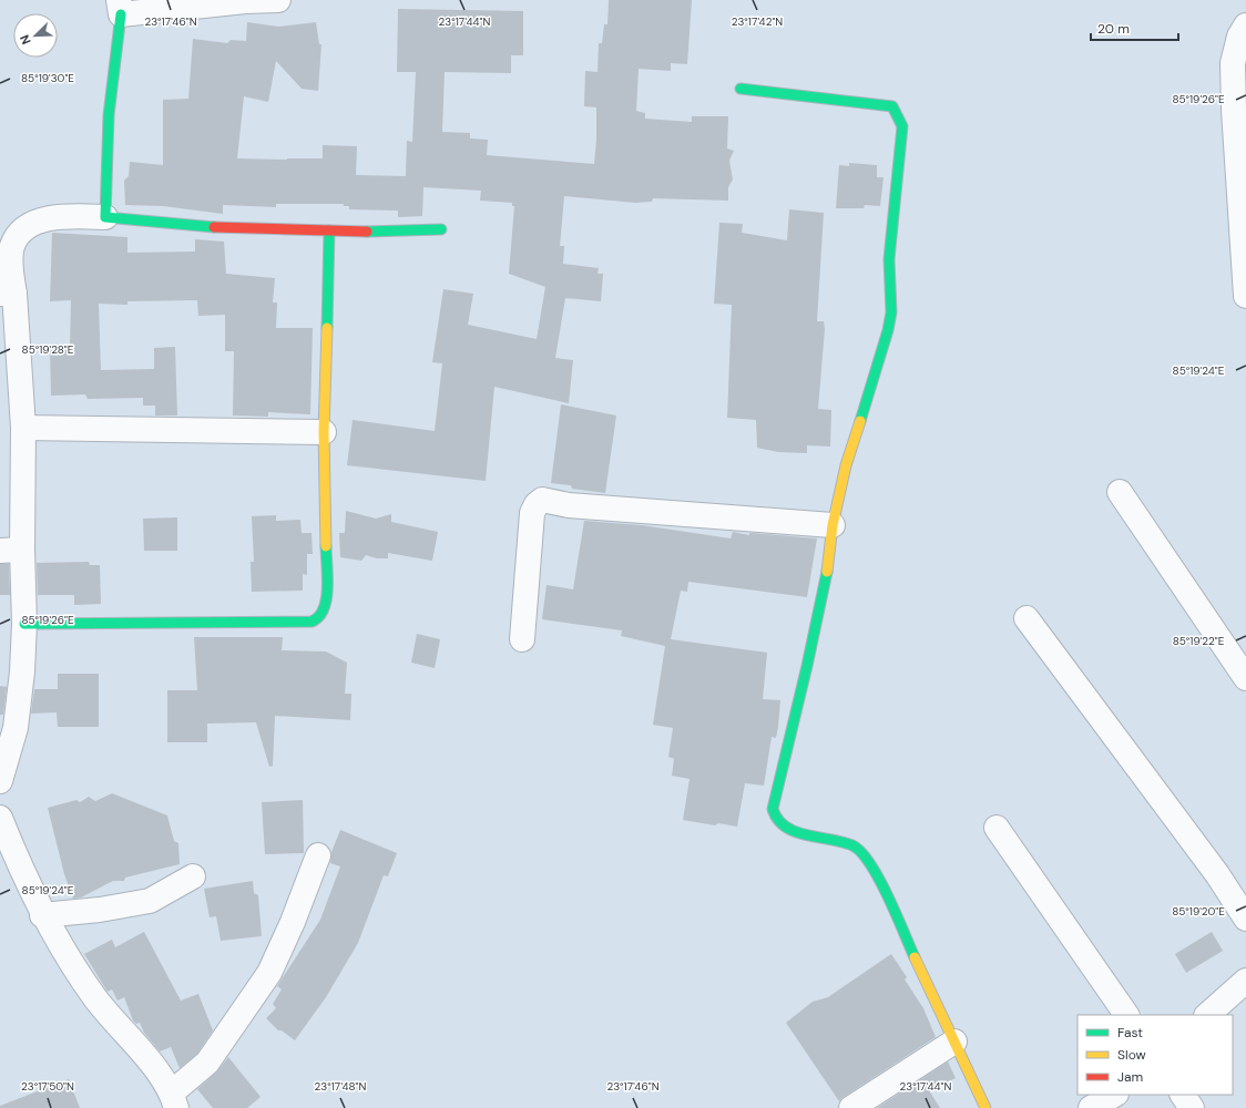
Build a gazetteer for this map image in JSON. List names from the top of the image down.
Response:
{
  "legend": ["Fast", "Slow", "Jam"],
  "scale_bar": "20 m",
  "north": "bottom left",
  "coordinates": [
    "23°17'46\"N",
    "23°17'44\"N",
    "23°17'42\"N",
    "85°19'30\"E",
    "85°19'26\"E",
    "85°19'28\"E",
    "85°19'24\"E",
    "85°19'22\"E",
    "85°19'20\"E",
    "23°17'50\"N",
    "23°17'48\"N"
  ]
}
